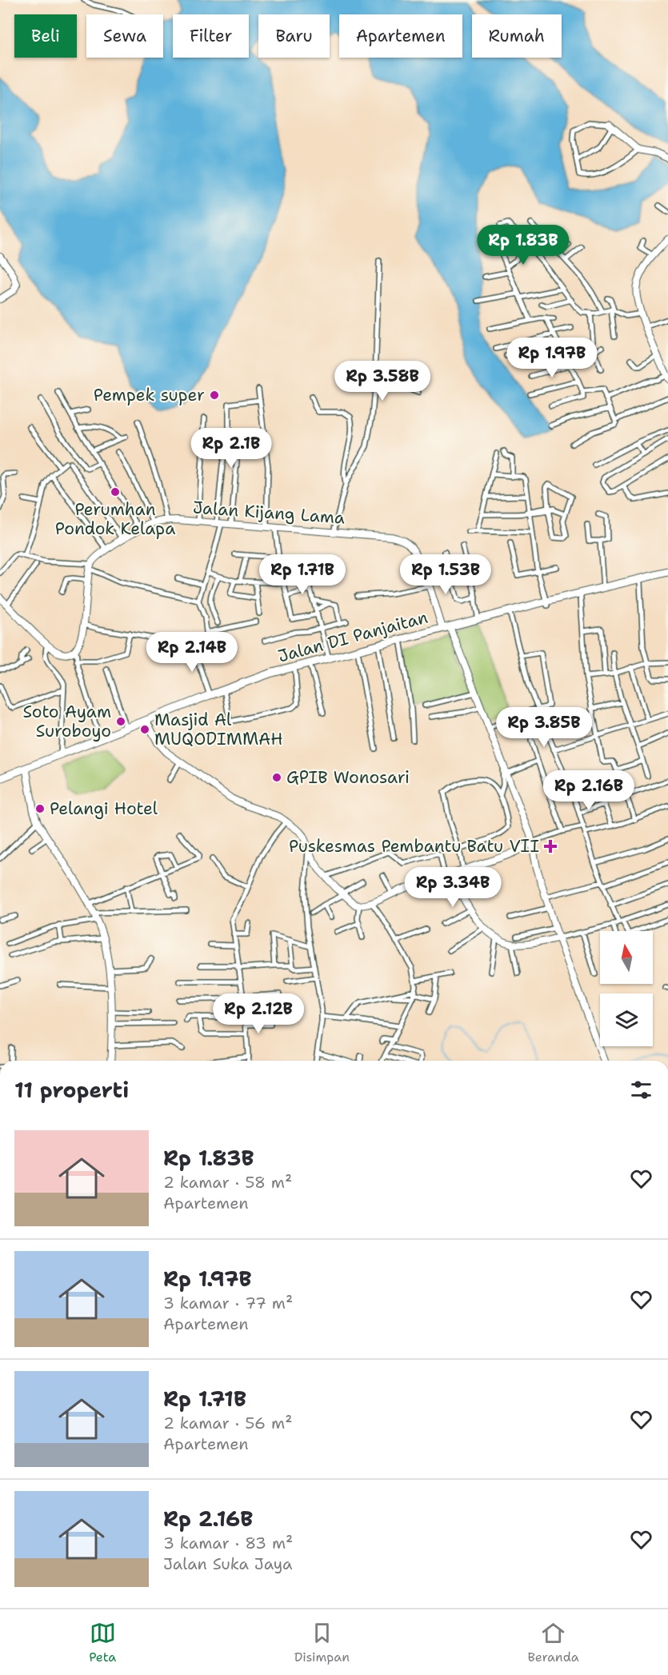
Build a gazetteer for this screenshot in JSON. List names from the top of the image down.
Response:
{
  "streets": {
    "highway": ["Jalan DI Panjaitan"],
    "main road": ["Jalan Kijang Lama"]
  },
  "crossings": [
    ["Jalan Kijang Lama", "Jalan DI Panjaitan"]
  ],
  "places": {
    "other": [
      "Pempek super",
      "Perumhan Pondok Kelapa",
      "Soto Ayam Suroboyo",
      "Masjid Al MUQODIMMAH",
      "GPIB Wonosari",
      "Pelangi Hotel"
    ],
    "health": ["Puskesmas Pembantu Batu VII"]
  },
  "north": "top",
  "page": {
    "chip": [
      "Beli",
      "Sewa",
      "Filter",
      "Baru",
      "Apartemen",
      "Rumah"
    ],
    "price": [
      "Rp 1.83B",
      "Rp 1.97B",
      "Rp 3.58B",
      "Rp 2.1B",
      "Rp 1.71B",
      "Rp 1.53B",
      "Rp 2.14B",
      "Rp 3.85B",
      "Rp 2.16B",
      "Rp 3.34B",
      "Rp 2.12B"
    ],
    "heading": "11 properti",
    "list": [
      {
        "name": "Rp 1.83B",
        "note": "2 kamar · 58 m² · Apartemen"
      },
      {
        "name": "Rp 1.97B",
        "note": "3 kamar · 77 m² · Apartemen"
      },
      {
        "name": "Rp 1.71B",
        "note": "2 kamar · 56 m² · Apartemen"
      },
      {
        "name": "Rp 2.16B",
        "note": "3 kamar · 83 m² · Jalan Suka Jaya"
      }
    ],
    "tabs": ["Peta", "Disimpan", "Beranda"]
  }
}
